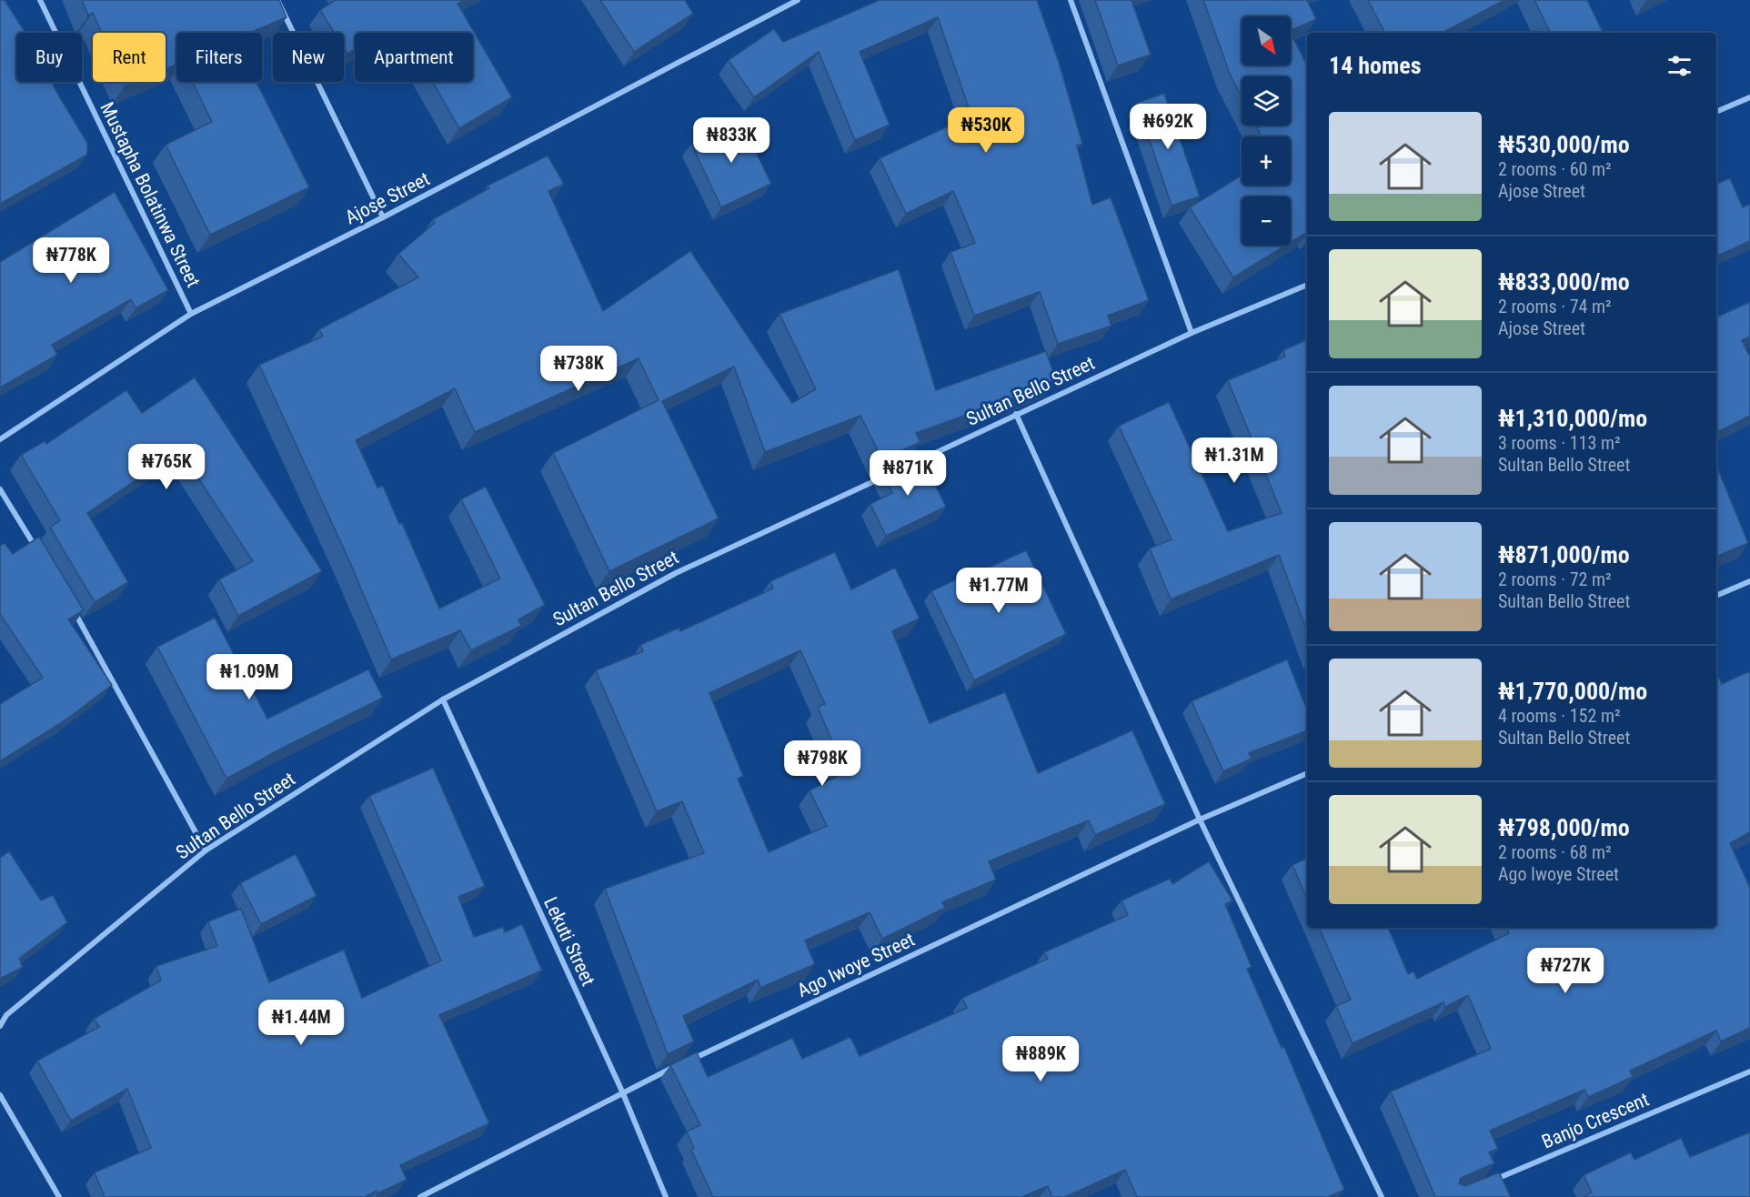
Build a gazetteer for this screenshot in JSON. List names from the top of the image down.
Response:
{
  "streets": {
    "street": [
      "Mustapha Bolatinwa Street",
      "Ajose Street",
      "Sultan Bello Street",
      "Lekuti Street",
      "Ago Iwoye Street",
      "Banjo Crescent"
    ]
  },
  "crossings": [
    ["Mustapha Bolatinwa Street", "Ajose Street"],
    ["Sultan Bello Street", "Lekuti Street"]
  ],
  "north": "bottom right",
  "page": {
    "map_buttons": ["+", "−"],
    "chip": [
      "Buy",
      "Rent",
      "Filters",
      "New",
      "Apartment"
    ],
    "heading": "14 homes",
    "list": [
      {
        "name": "₦530,000/mo",
        "note": "2 rooms · 60 m² · Ajose Street"
      },
      {
        "name": "₦833,000/mo",
        "note": "2 rooms · 74 m² · Ajose Street"
      },
      {
        "name": "₦1,310,000/mo",
        "note": "3 rooms · 113 m² · Sultan Bello Street"
      },
      {
        "name": "₦871,000/mo",
        "note": "2 rooms · 72 m² · Sultan Bello Street"
      },
      {
        "name": "₦1,770,000/mo",
        "note": "4 rooms · 152 m² · Sultan Bello Street"
      },
      {
        "name": "₦798,000/mo",
        "note": "2 rooms · 68 m² · Ago Iwoye Street"
      }
    ],
    "price": [
      "₦692K",
      "₦530K",
      "₦833K",
      "₦778K",
      "₦738K",
      "₦1.31M",
      "₦765K",
      "₦871K",
      "₦1.77M",
      "₦1.09M",
      "₦798K",
      "₦727K",
      "₦1.44M",
      "₦889K"
    ]
  }
}
